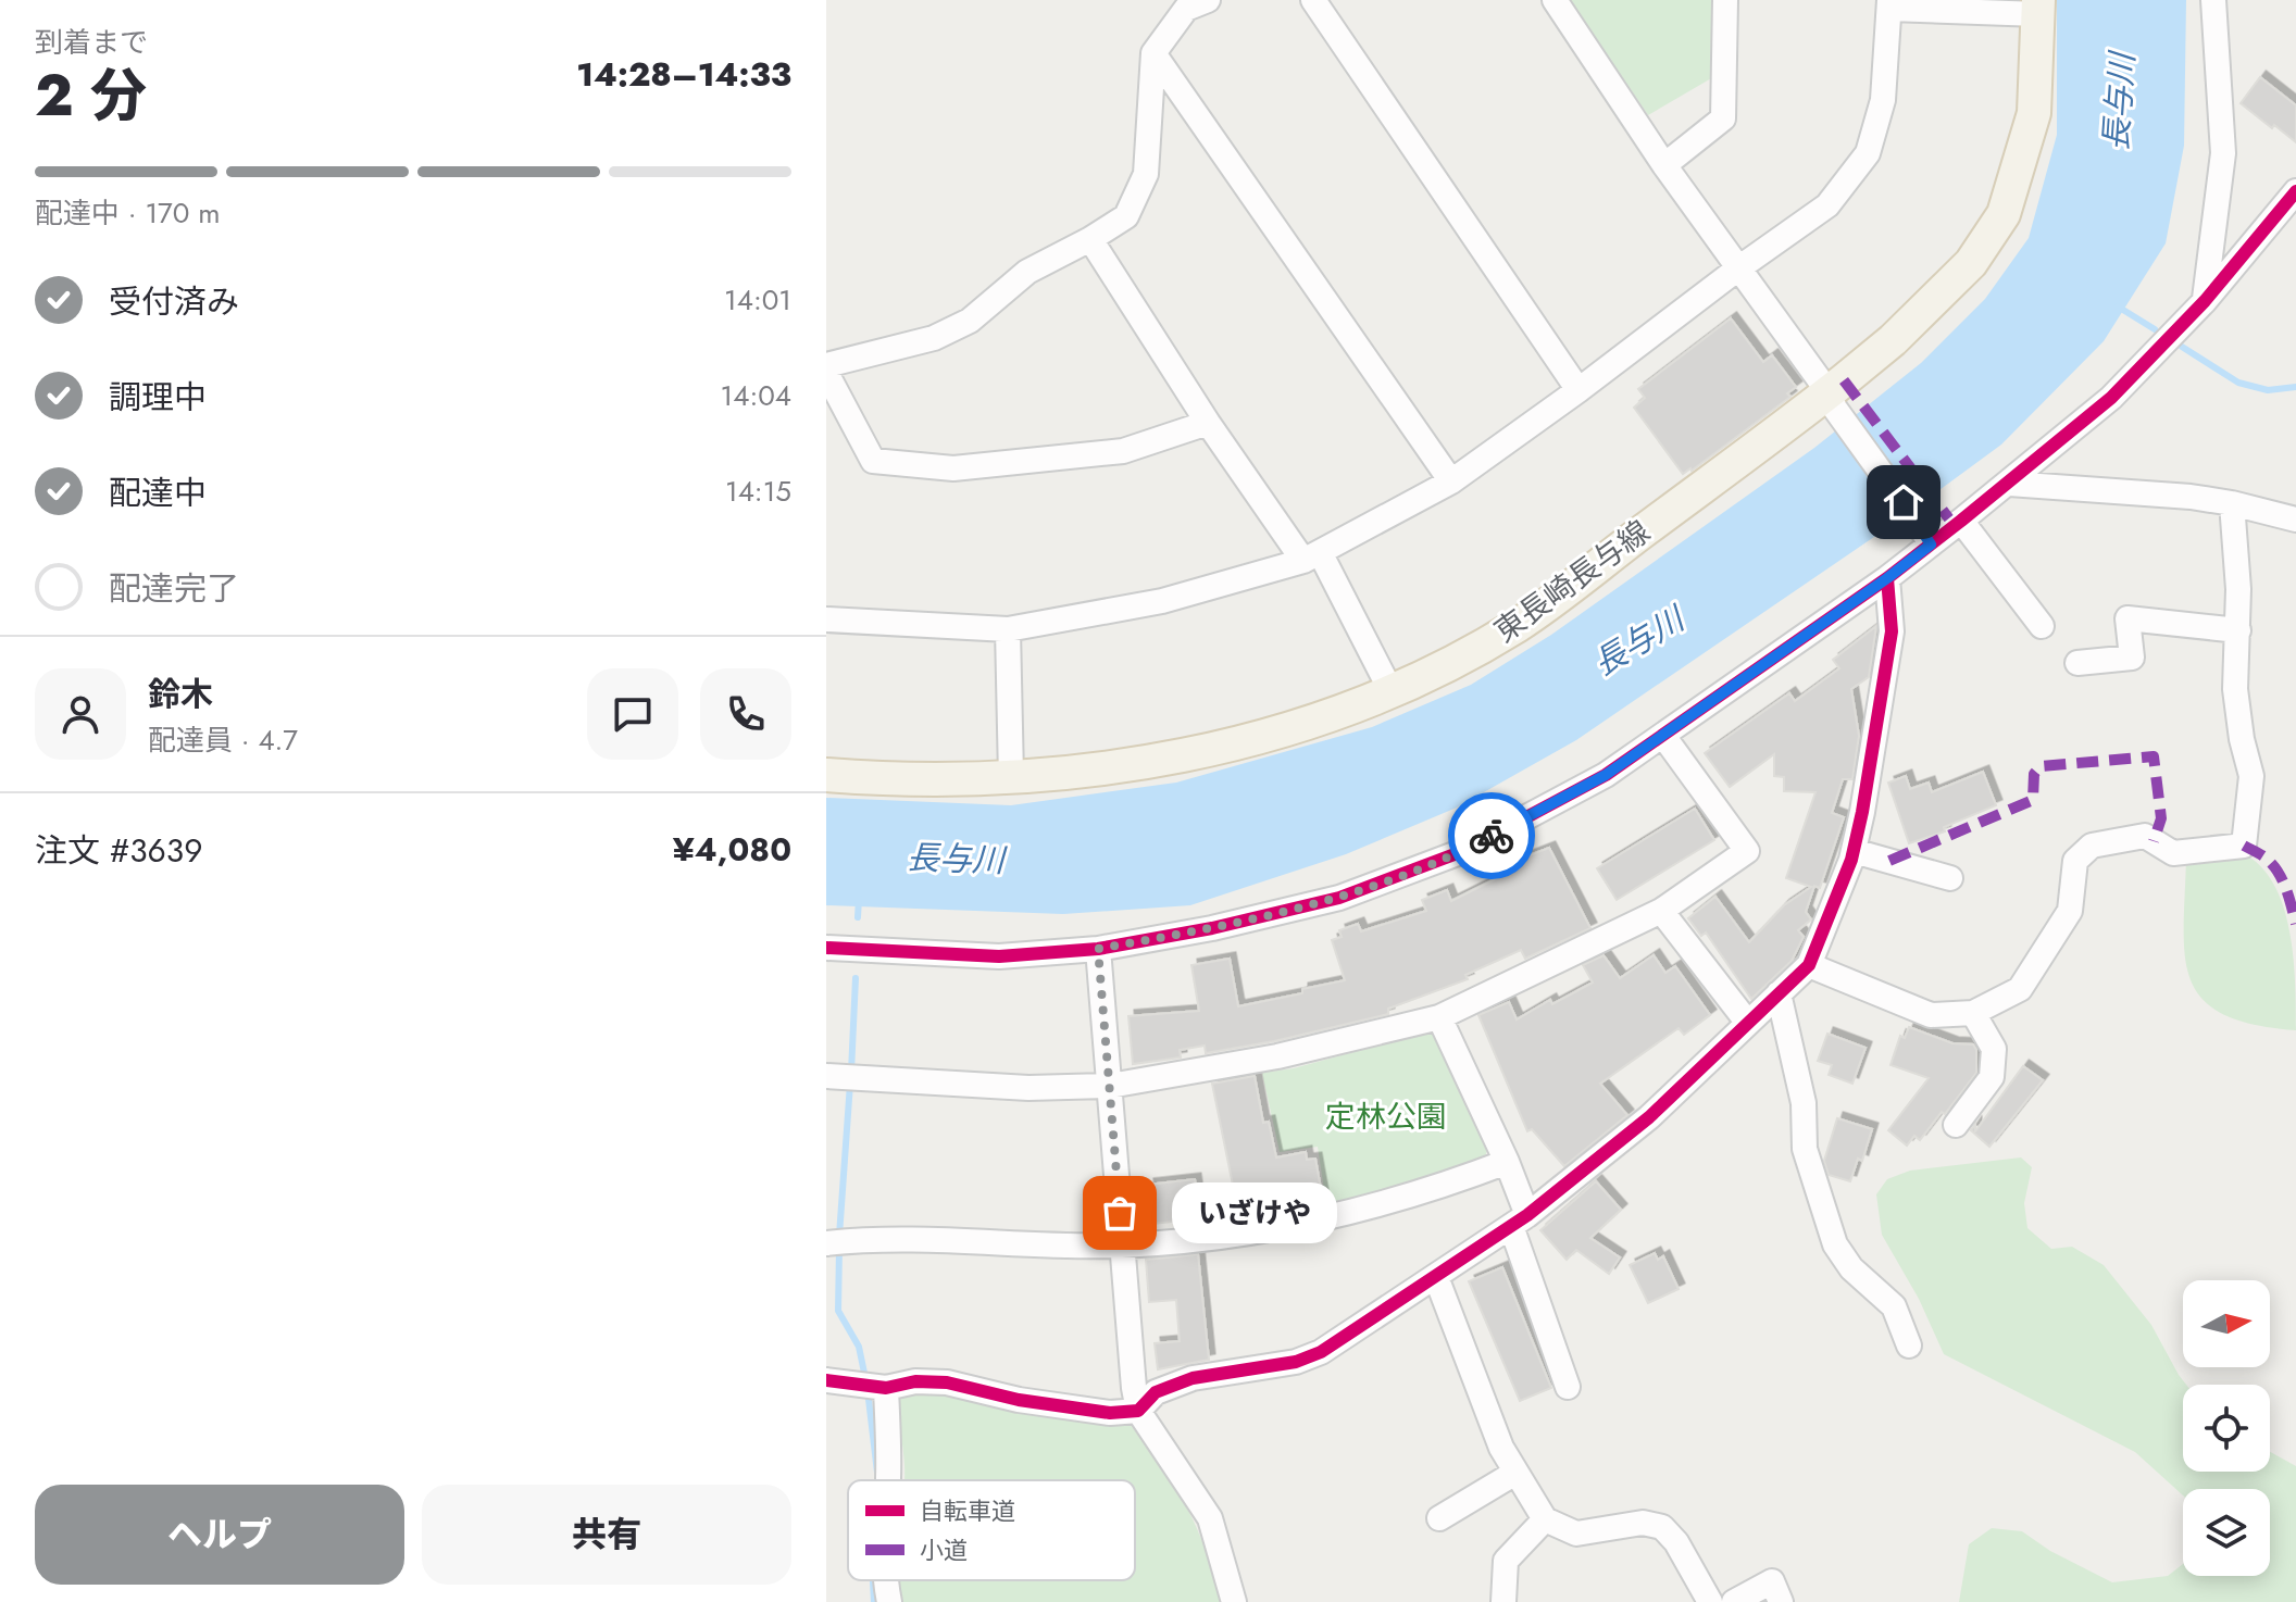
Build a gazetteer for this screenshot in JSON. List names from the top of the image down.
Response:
{
  "streets": {
    "main road": ["東長崎長与線"]
  },
  "water": ["長与川"],
  "parks": ["定林公園"],
  "places": ["いざけや"],
  "legend": ["自転車道", "小道"],
  "north": "right",
  "page": {
    "heading": ["2 分", "到着まで", "14:28–14:33"],
    "panel": [
      "鈴木",
      "配達員 · 4.7",
      "注文 #3639",
      "¥4,080"
    ],
    "bar": "配達中 · 170 m",
    "list": [
      ["受付済み", "14:01"],
      ["調理中", "14:04"],
      ["配達中", "14:15"],
      "配達完了"
    ],
    "bubble": "いざけや",
    "buttons": ["ヘルプ", "共有"]
  }
}
